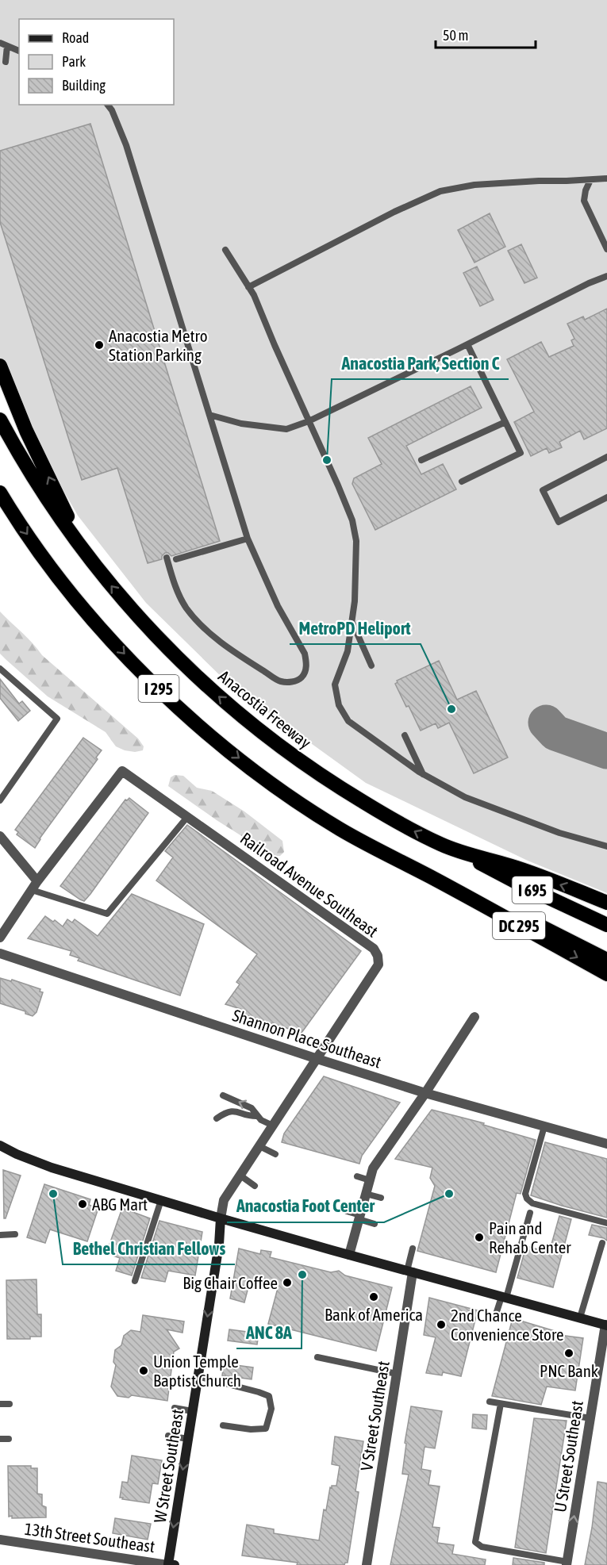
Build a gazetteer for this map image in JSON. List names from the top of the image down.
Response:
{
  "streets": {
    "highway": [
      "I 295",
      "Anacostia Freeway",
      "I 695",
      "DC 295"
    ],
    "main road": ["W Street Southeast"],
    "street": [
      "Railroad Avenue Southeast",
      "Shannon Place Southeast",
      "V Street Southeast",
      "U Street Southeast",
      "13th Street Southeast"
    ]
  },
  "crossings": [
    ["I 295", "I 695"],
    ["I 295", "DC 295"],
    ["Anacostia Freeway", "I 695"],
    ["Railroad Avenue Southeast", "Shannon Place Southeast"],
    ["Railroad Avenue Southeast", "W Street Southeast"],
    ["I 695", "DC 295"],
    ["Shannon Place Southeast", "W Street Southeast"],
    ["W Street Southeast", "13th Street Southeast"]
  ],
  "one_way": ["U Street Southeast", "W Street Southeast"],
  "places": [
    "Anacostia Metro Station Parking",
    "Anacostia Park, Section C",
    "MetroPD Heliport",
    "Bethel Christian Fellows",
    "Anacostia Foot Center",
    "ABG Mart",
    "Pain and Rehab Center",
    "ANC 8A",
    "Big Chair Coffee",
    "Bank of America",
    "2nd Chance Convenience Store",
    "PNC Bank",
    "Union Temple Baptist Church"
  ],
  "legend": ["Road", "Park", "Building"],
  "scale_bar": "50 m"
}
